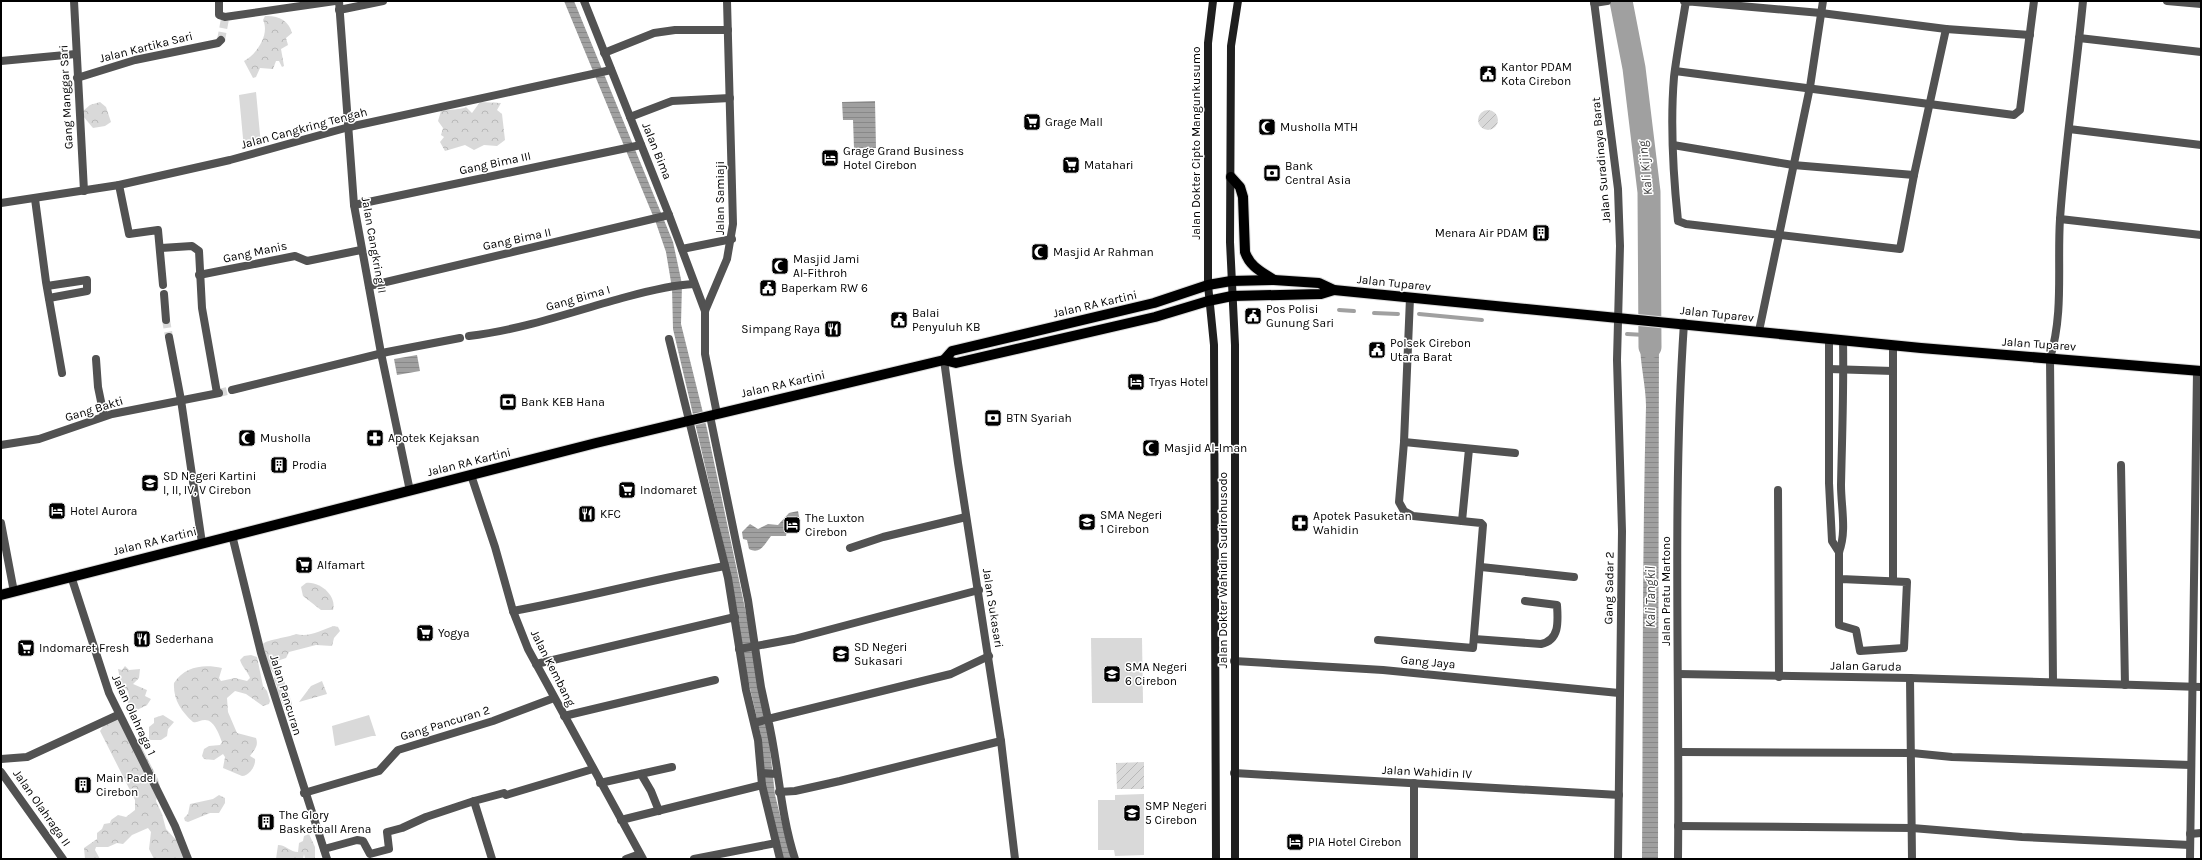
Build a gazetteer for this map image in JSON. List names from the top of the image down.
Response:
{
  "streets": {
    "main road": [
      "Jalan Dokter Cipto Mangunkusumo",
      "Jalan Tuparev",
      "Jalan RA Kartini",
      "Jalan Dokter Wahidin Sudirohusodo"
    ],
    "street": [
      "Jalan Kartika Sari",
      "Gang Manggar Sari",
      "Jalan Cangkring Tengah",
      "Jalan Bima",
      "Jalan Suradinaya Barat",
      "Gang Bima III",
      "Jalan Samiaji",
      "Gang Bima II",
      "Jalan Cangkring II",
      "Gang Manis",
      "Gang Bima I",
      "Gang Bakti",
      "Gang Sadar 2",
      "Jalan Pratu Martono",
      "Jalan Sukasari",
      "Gang Jaya",
      "Jalan Garuda",
      "Jalan Kembang",
      "Jalan Pancuran",
      "Jalan Olahraga 1",
      "Gang Pancuran 2",
      "Jalan Wahidin IV",
      "Jalan Olahraga II"
    ]
  },
  "crossings": [
    ["Jalan Kartika Sari", "Gang Manggar Sari"],
    ["Gang Manggar Sari", "Jalan Cangkring Tengah"],
    ["Jalan Cangkring Tengah", "Jalan Bima"],
    ["Jalan Cangkring Tengah", "Jalan Cangkring II"],
    ["Jalan Dokter Cipto Mangunkusumo", "Jalan RA Kartini"],
    ["Jalan Dokter Cipto Mangunkusumo", "Jalan Dokter Wahidin Sudirohusodo"],
    ["Jalan Bima", "Gang Bima III"],
    ["Jalan Bima", "Jalan Samiaji"],
    ["Jalan Bima", "Gang Bima II"],
    ["Jalan Bima", "Gang Bima I"],
    ["Jalan Suradinaya Barat", "Jalan Tuparev"],
    ["Jalan Suradinaya Barat", "Gang Sadar 2"],
    ["Gang Bima III", "Jalan Cangkring II"],
    ["Jalan Samiaji", "Jalan RA Kartini"],
    ["Gang Bima II", "Jalan Cangkring II"],
    ["Jalan Cangkring II", "Gang Manis"],
    ["Jalan Cangkring II", "Gang Bima I"],
    ["Jalan Cangkring II", "Jalan RA Kartini"],
    ["Gang Manis", "Gang Bakti"],
    ["Jalan Tuparev", "Jalan RA Kartini"],
    ["Jalan Tuparev", "Jalan Dokter Wahidin Sudirohusodo"],
    ["Jalan Tuparev", "Gang Sadar 2"],
    ["Jalan Tuparev", "Jalan Pratu Martono"],
    ["Jalan RA Kartini", "Jalan Dokter Wahidin Sudirohusodo"],
    ["Jalan RA Kartini", "Jalan Sukasari"],
    ["Jalan RA Kartini", "Jalan Kembang"],
    ["Jalan RA Kartini", "Jalan Pancuran"],
    ["Jalan RA Kartini", "Jalan Olahraga 1"],
    ["Jalan Dokter Wahidin Sudirohusodo", "Gang Jaya"],
    ["Jalan Dokter Wahidin Sudirohusodo", "Jalan Wahidin IV"],
    ["Gang Sadar 2", "Gang Jaya"],
    ["Gang Sadar 2", "Jalan Wahidin IV"],
    ["Jalan Pratu Martono", "Jalan Garuda"],
    ["Jalan Kembang", "Gang Pancuran 2"],
    ["Jalan Pancuran", "Gang Pancuran 2"]
  ],
  "water": ["Kali Kijing", "Kali Tangkil"],
  "places": {
    "public building": [
      "Kantor PDAM Kota Cirebon",
      "Baperkam RW 6",
      "Pos Polisi Gunung Sari",
      "Balai Penyuluh KB",
      "Polsek Cirebon Utara Barat"
    ],
    "supermarket": [
      "Grage Mall",
      "Matahari",
      "Indomaret",
      "Alfamart",
      "Yogya",
      "Indomaret Fresh"
    ],
    "mosque": [
      "Musholla MTH",
      "Masjid Ar Rahman",
      "Masjid Jami Al-Fithroh",
      "Musholla",
      "Masjid Al-Iman"
    ],
    "hotel": [
      "Grage Grand Business Hotel Cirebon",
      "Tryas Hotel",
      "Hotel Aurora",
      "The Luxton Cirebon",
      "PIA Hotel Cirebon"
    ],
    "bank": ["Bank Central Asia", "Bank KEB Hana", "BTN Syariah"],
    "building": [
      "Menara Air PDAM",
      "Prodia",
      "Main Padel Cirebon",
      "The Glory Basketball Arena"
    ],
    "restaurant": ["Simpang Raya", "KFC", "Sederhana"],
    "pharmacy": ["Apotek Kejaksan", "Apotek Pasuketan Wahidin"],
    "school or university": [
      "SD Negeri Kartini I, II, IV, V Cirebon",
      "SMA Negeri 1 Cirebon",
      "SD Negeri Sukasari",
      "SMA Negeri 6 Cirebon",
      "SMP Negeri 5 Cirebon"
    ]
  }
}
